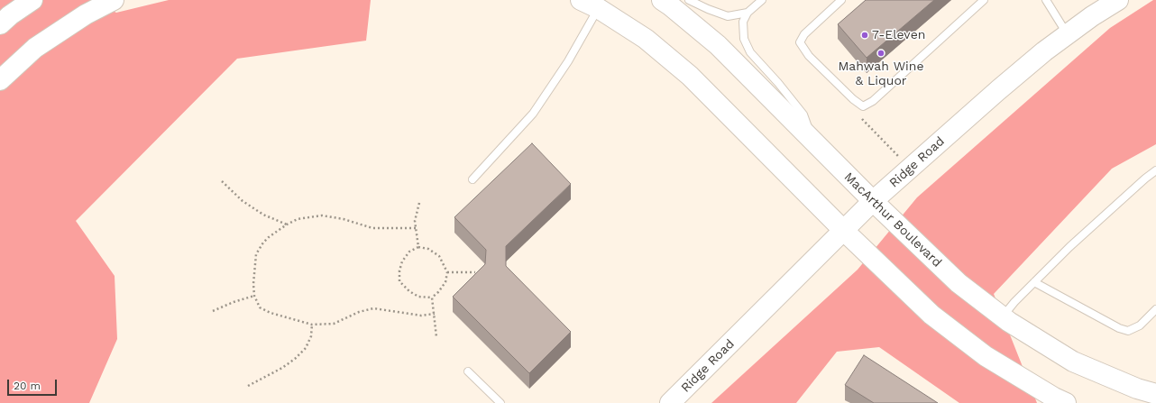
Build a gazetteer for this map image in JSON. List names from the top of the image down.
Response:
{
  "streets": {
    "main road": ["Ridge Road", "MacArthur Boulevard"]
  },
  "crossings": [
    ["Ridge Road", "MacArthur Boulevard"]
  ],
  "places": ["7-Eleven", "Mahwah Wine & Liquor"],
  "scale_bar": "20 m"
}
